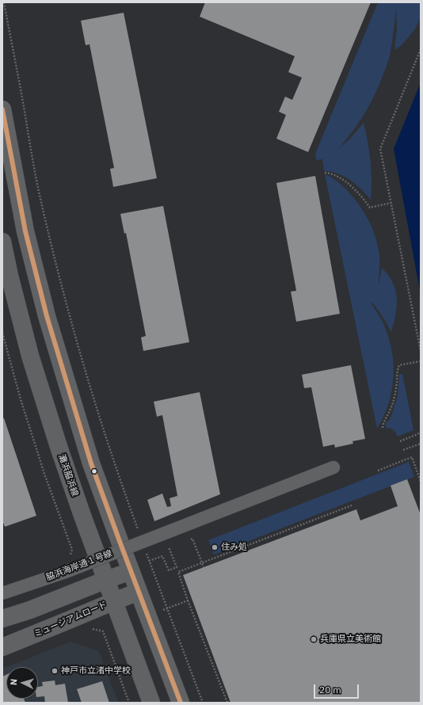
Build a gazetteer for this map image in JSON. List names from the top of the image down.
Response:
{
  "streets": {
    "street": ["灘浜脇浜線", "脇浜海岸通１号線", "ミュージアムロード"]
  },
  "crossings": [
    ["灘浜脇浜線", "ミュージアムロード"]
  ],
  "places": ["住み処", "兵庫県立美術館", "神戸市立渚中学校"],
  "scale_bar": "20 m",
  "north": "left"
}
